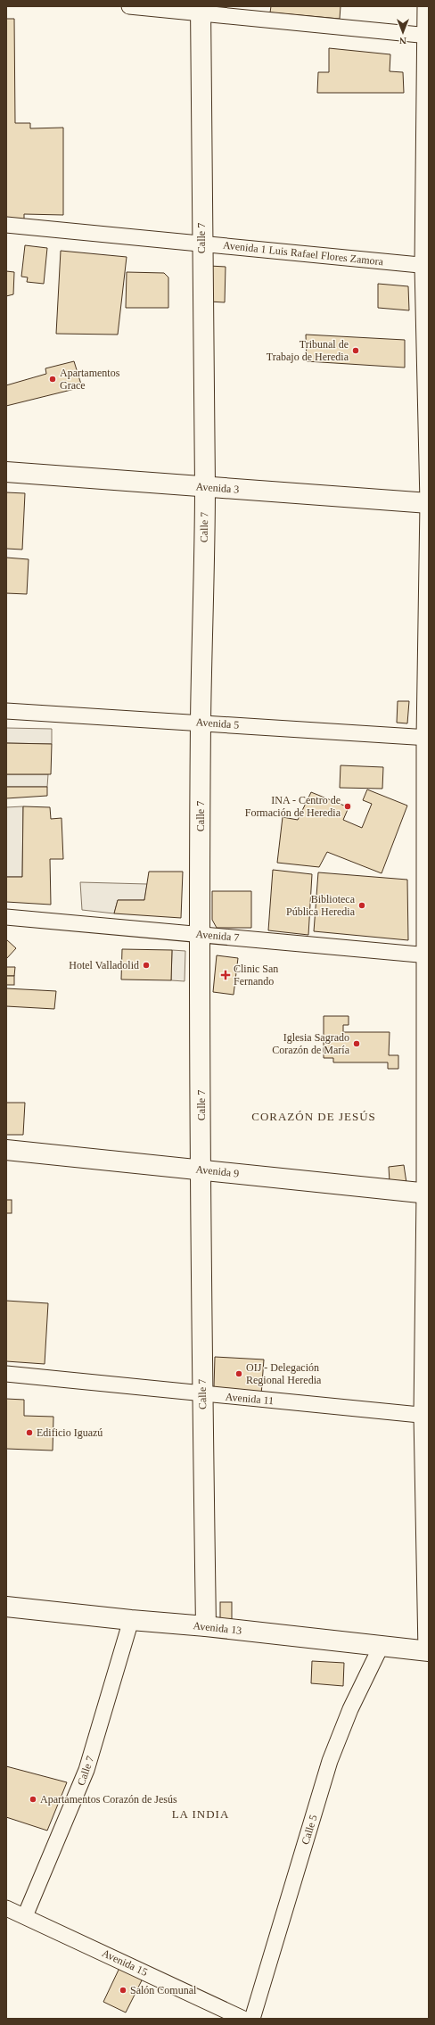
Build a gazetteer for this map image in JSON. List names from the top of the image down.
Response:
{
  "streets": {
    "main road": [
      "Calle 7",
      "Avenida 3",
      "Avenida 9",
      "Avenida 13"
    ],
    "street": [
      "Avenida 1 Luis Rafael Flores Zamora",
      "Avenida 5",
      "Avenida 7",
      "Avenida 11",
      "Calle 5",
      "Avenida 15"
    ]
  },
  "crossings": [
    ["Calle 7", "Avenida 1 Luis Rafael Flores Zamora"],
    ["Calle 7", "Avenida 3"],
    ["Calle 7", "Avenida 5"],
    ["Calle 7", "Avenida 7"],
    ["Calle 7", "Avenida 9"],
    ["Calle 7", "Avenida 11"],
    ["Calle 7", "Avenida 13"],
    ["Calle 7", "Avenida 15"],
    ["Avenida 13", "Calle 5"]
  ],
  "districts": ["CORAZÓN DE JESÚS", "LA INDIA"],
  "places": {
    "other": [
      "Tribunal de Trabajo de Heredia",
      "Apartamentos Grace",
      "INA - Centro de Formación de Heredia",
      "Biblioteca Pública Heredia",
      "Hotel Valladolid",
      "Iglesia Sagrado Corazón de María",
      "OIJ - Delegación Regional Heredia",
      "Edificio Iguazú",
      "Apartamentos Corazón de Jesús",
      "Salón Comunal"
    ],
    "health": ["Clinic San Fernando"]
  },
  "north": "bottom"
}
